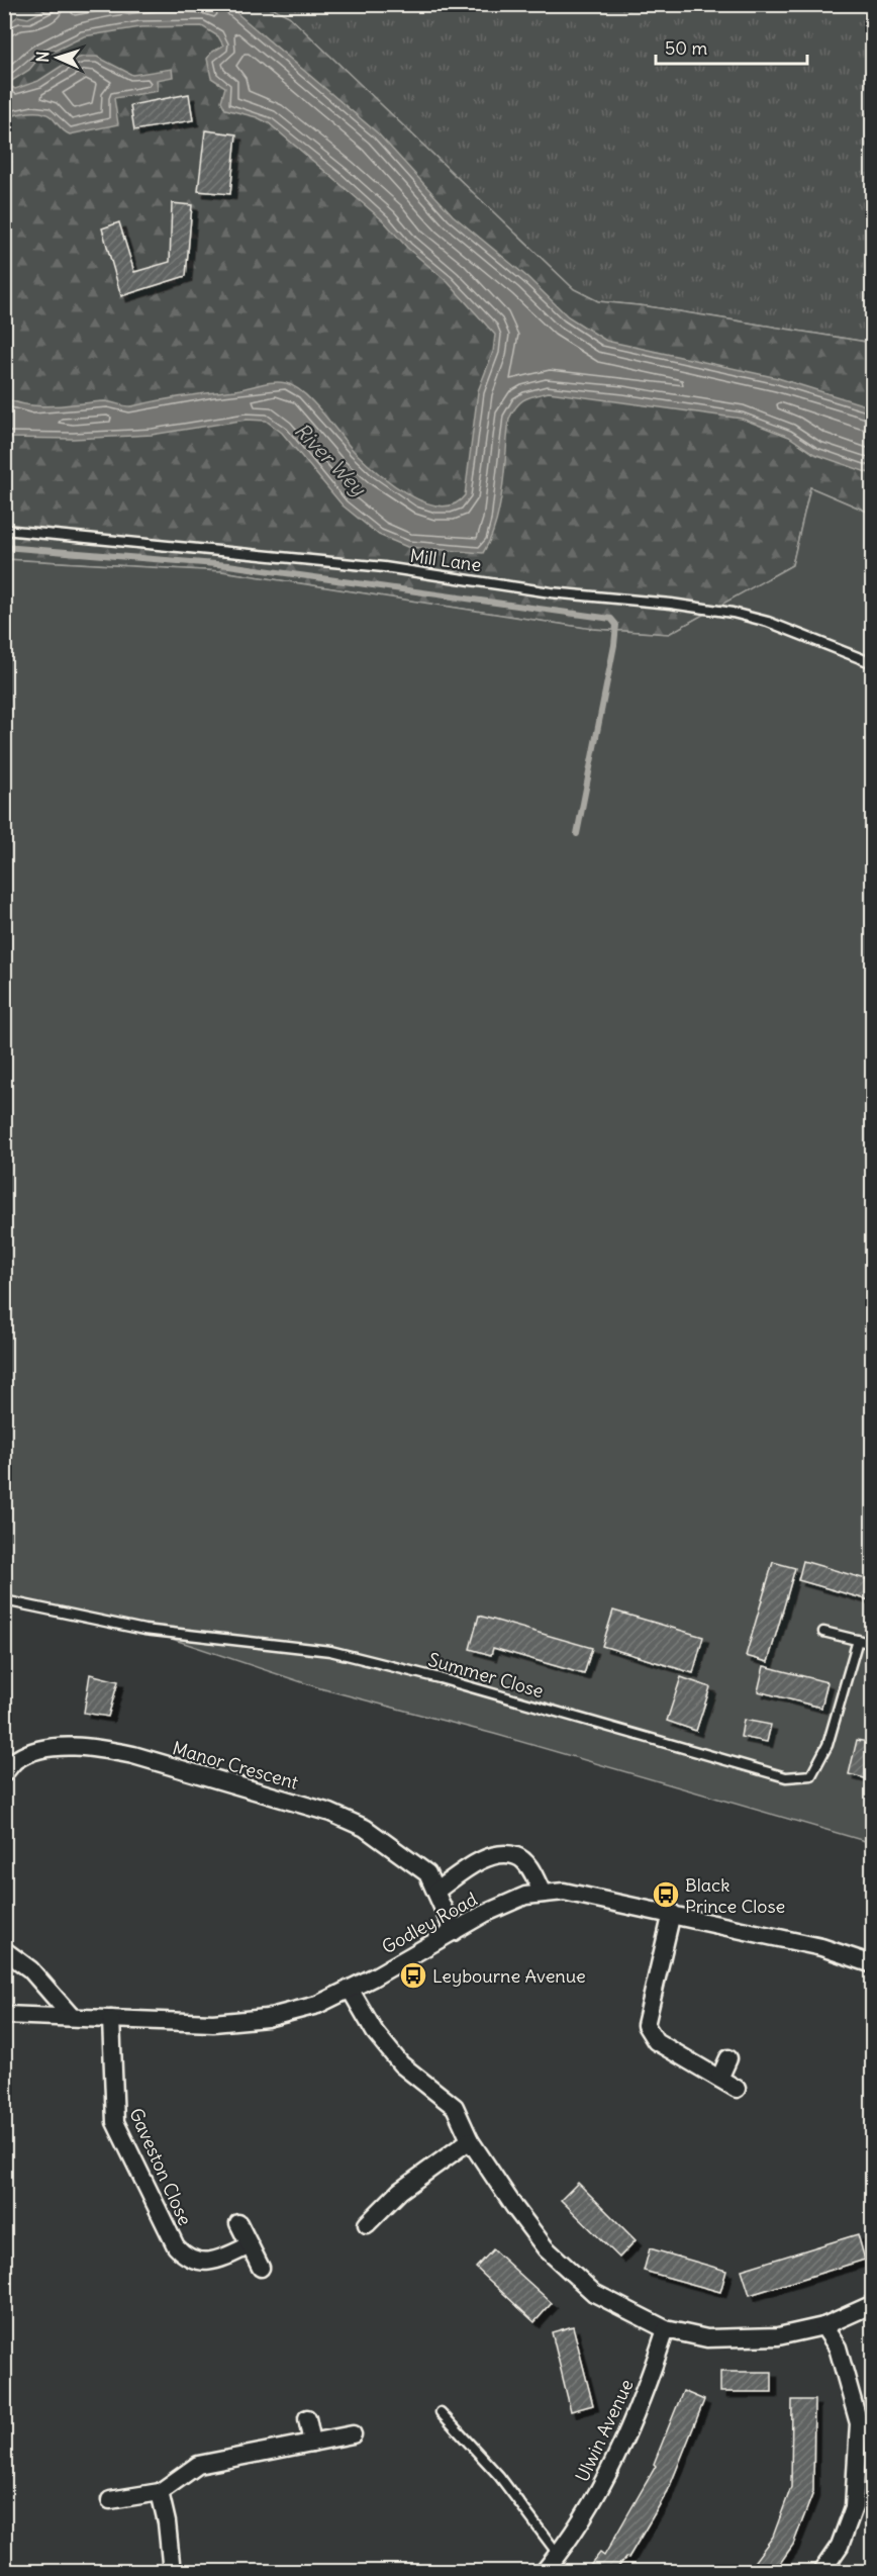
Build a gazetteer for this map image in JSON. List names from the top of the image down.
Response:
{
  "streets": {
    "street": [
      "Manor Crescent",
      "Godley Road",
      "Gaveston Close",
      "Ulwin Avenue"
    ],
    "lane": ["Mill Lane", "Summer Close"]
  },
  "crossings": [
    ["Manor Crescent", "Godley Road"],
    ["Godley Road", "Gaveston Close"]
  ],
  "water": ["River Wey"],
  "places": {
    "bus stop": ["Black Prince Close", "Leybourne Avenue"]
  },
  "scale_bar": "50 m",
  "north": "left"
}
